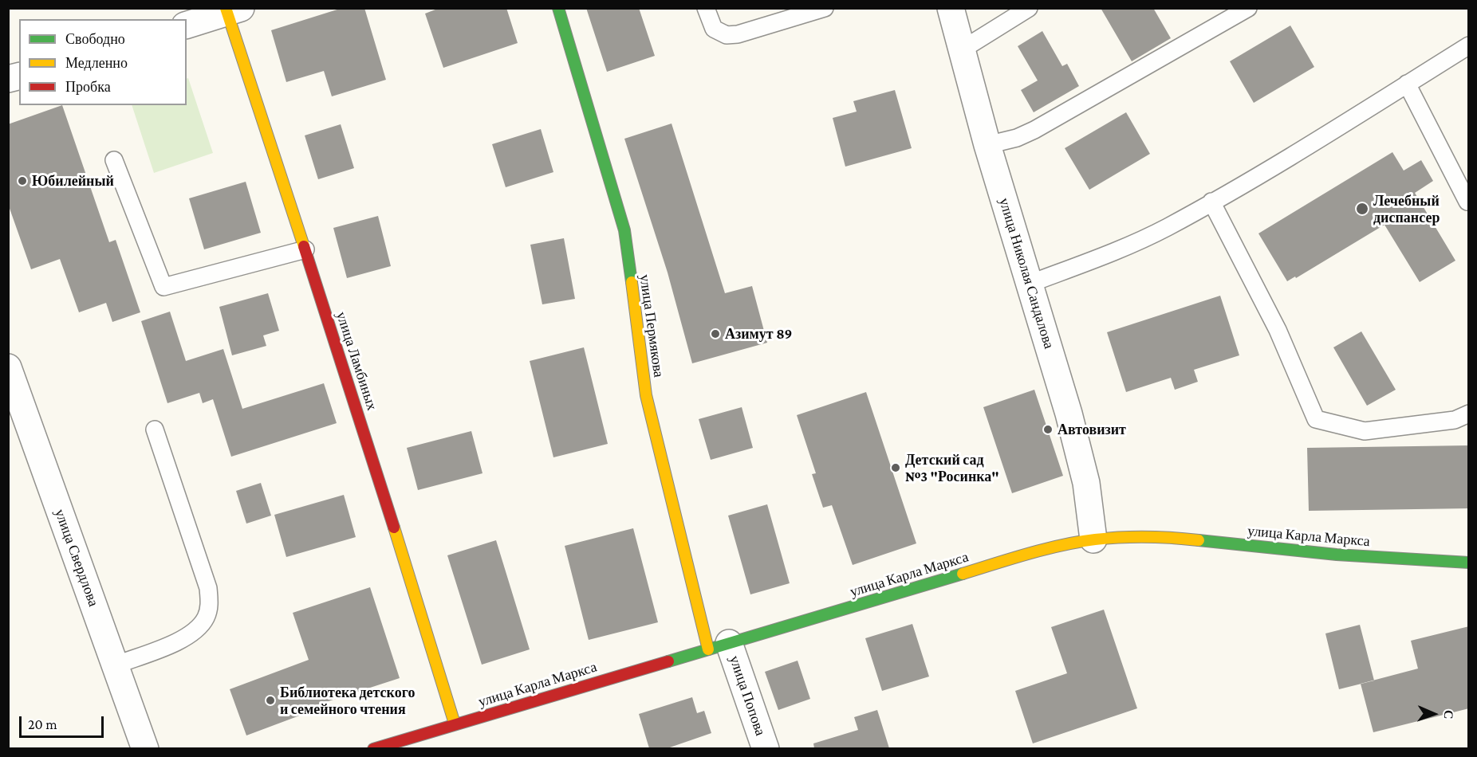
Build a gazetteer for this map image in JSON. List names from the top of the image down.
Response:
{
  "streets": {
    "street": [
      "улица Николая Сандалова",
      "улица Пермякова",
      "улица Ламбиных",
      "улица Карла Маркса",
      "улица Свердлова",
      "улица Попова"
    ]
  },
  "crossings": [
    ["улица Николая Сандалова", "улица Карла Маркса"],
    ["улица Пермякова", "улица Карла Маркса"],
    ["улица Пермякова", "улица Попова"],
    ["улица Ламбиных", "улица Карла Маркса"],
    ["улица Карла Маркса", "улица Попова"]
  ],
  "places": [
    "Юбилейный",
    "Лечебный диспансер",
    "Азимут 89",
    "Автовизит",
    "Детский сад №3 \"Росинка\"",
    "Библиотека детского и семейного чтения"
  ],
  "legend": ["Свободно", "Медленно", "Пробка"],
  "scale_bar": "20 m",
  "north": "right"
}
